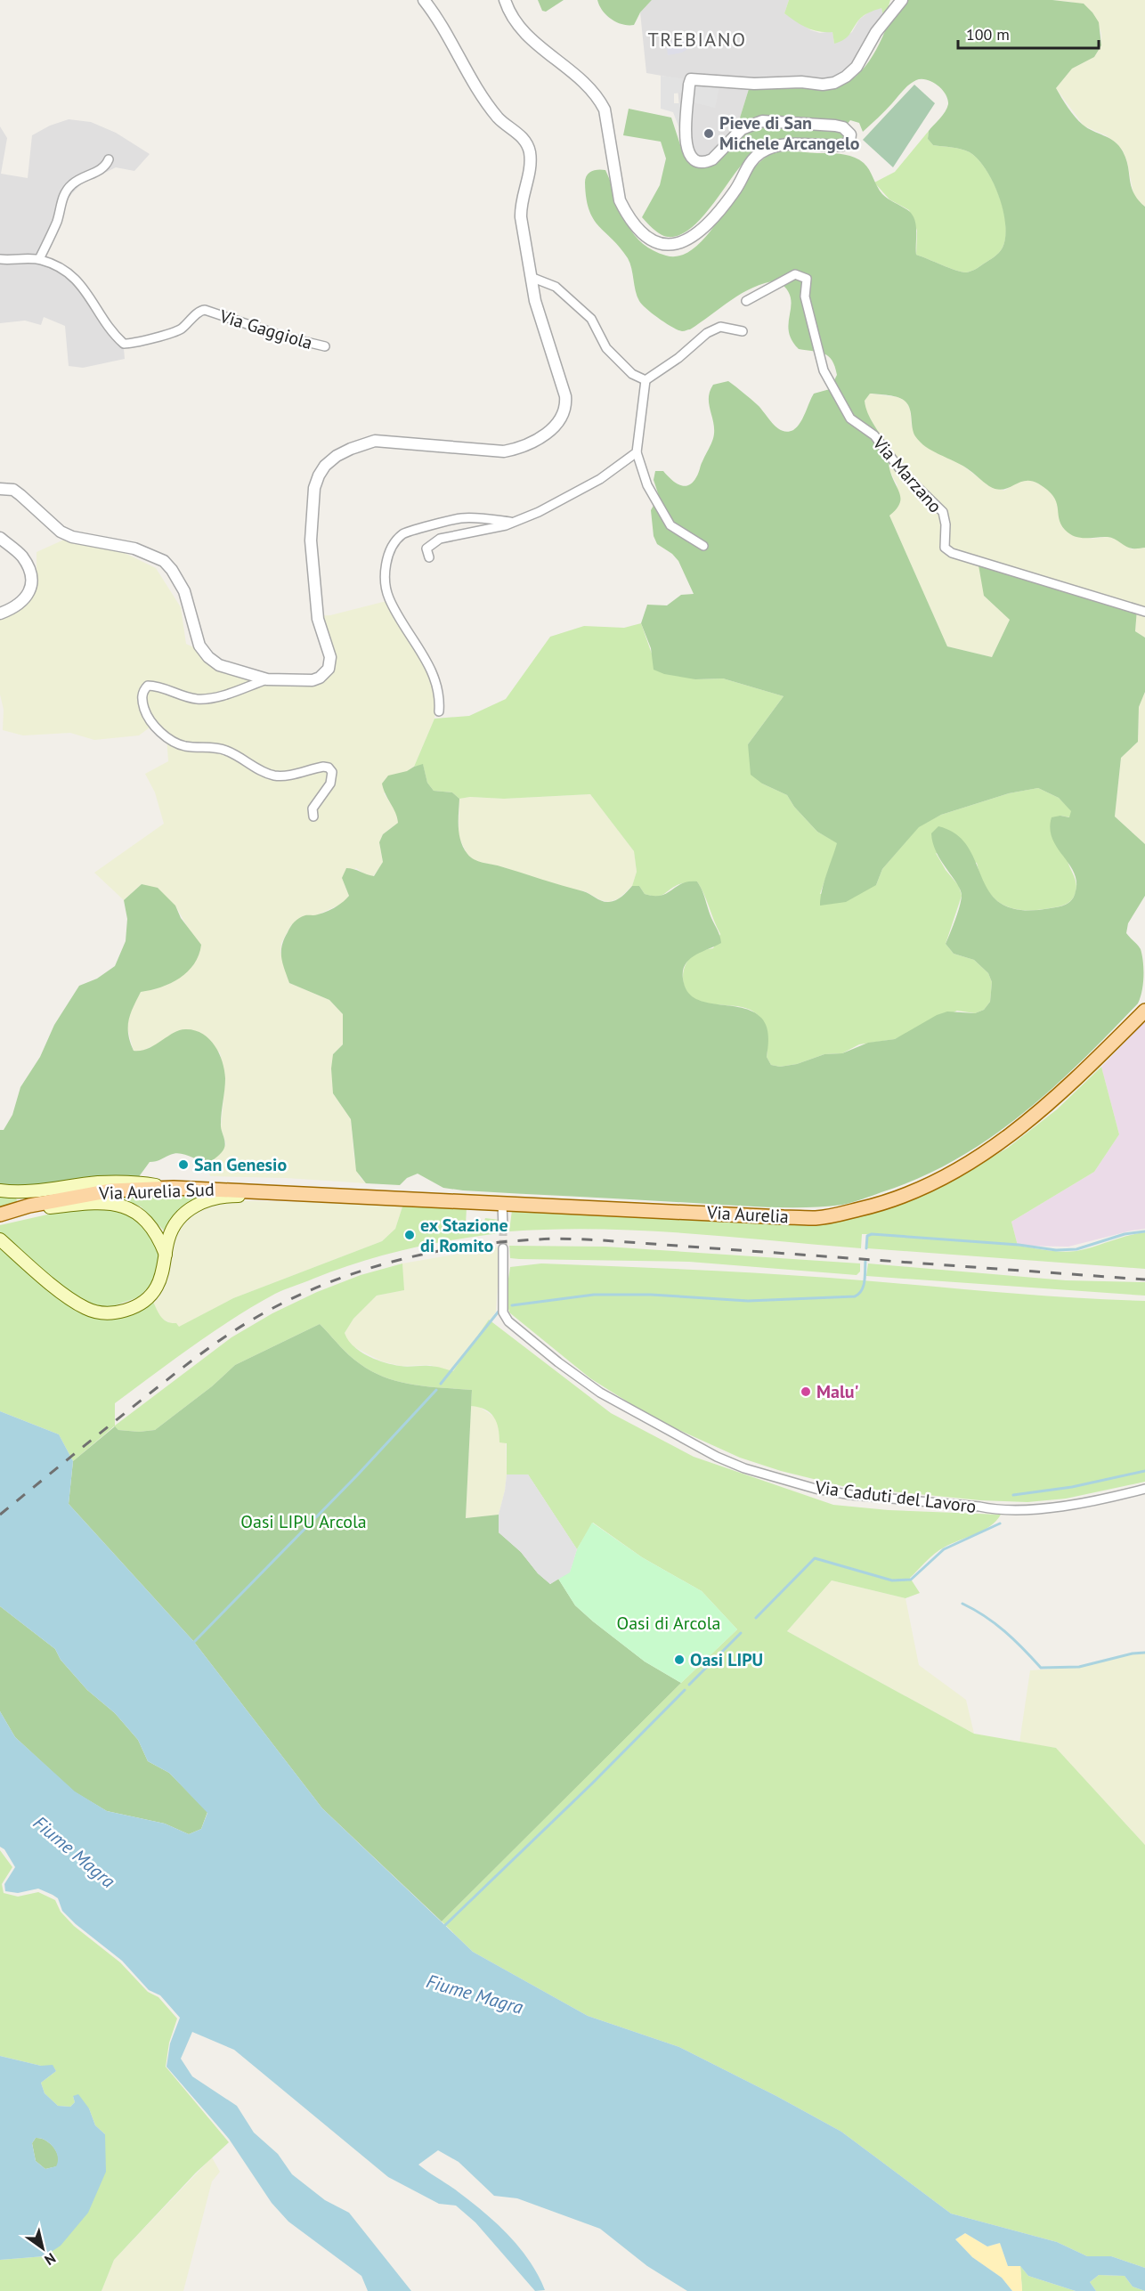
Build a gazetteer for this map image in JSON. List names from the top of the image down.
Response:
{
  "streets": {
    "main road": ["Via Aurelia Sud", "Via Aurelia"],
    "street": ["Via Gaggiola", "Via Marzano", "Via Caduti del Lavoro"]
  },
  "crossings": [
    ["Via Aurelia Sud", "Via Aurelia"]
  ],
  "districts": ["TREBIANO"],
  "water": ["Fiume Magra"],
  "parks": ["Oasi LIPU Arcola", "Oasi di Arcola"],
  "places": [
    "Pieve di San Michele Arcangelo",
    "San Genesio",
    "ex Stazione di Romito",
    "Malu'",
    "Oasi LIPU"
  ],
  "scale_bar": "100 m",
  "north": "bottom right"
}
